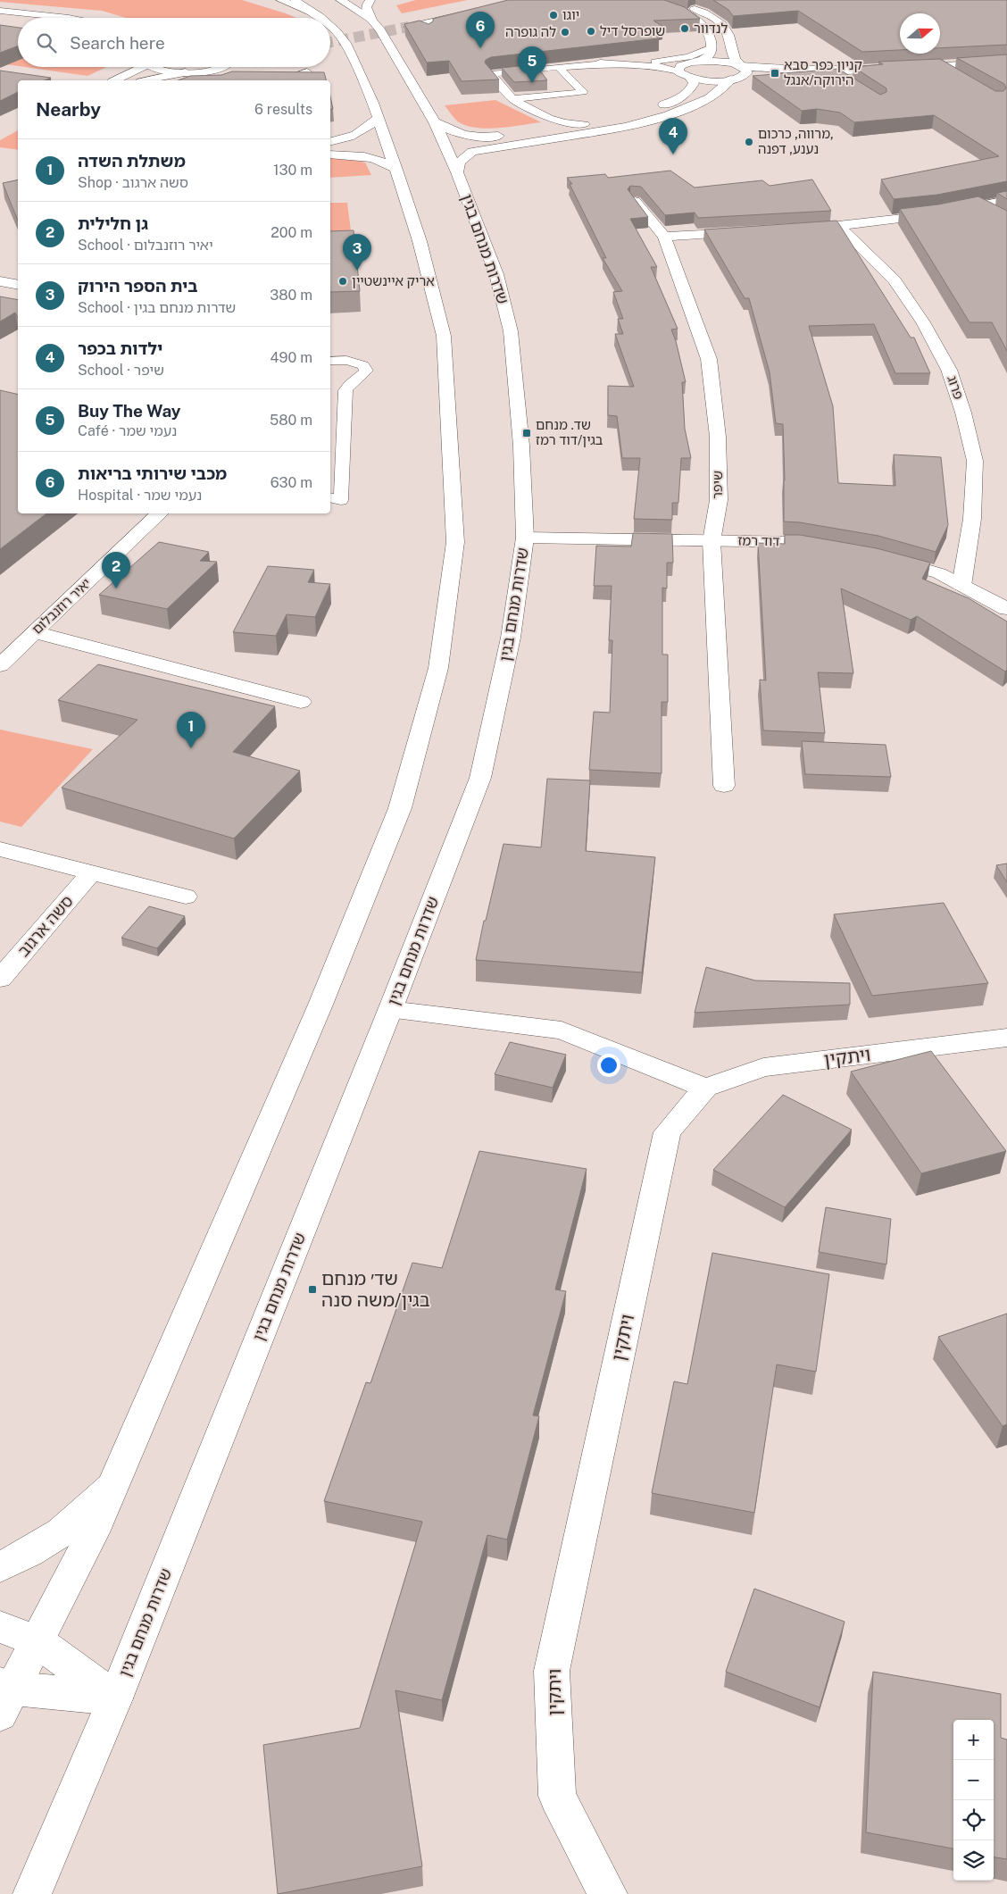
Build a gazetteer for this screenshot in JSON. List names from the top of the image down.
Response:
{
  "streets": {
    "main road": [
      "שדרות מנחם בגין",
      "פרוג",
      "שיפר",
      "דוד רמז",
      "יאיר רוזנבלום",
      "סשה ארגוב",
      "ויתקין"
    ]
  },
  "crossings": [
    ["שדרות מנחם בגין", "דוד רמז"],
    ["שיפר", "דוד רמז"]
  ],
  "places": {
    "other": [
      "יוגו",
      "לנדוור",
      "שופרסל דיל",
      "לה גופרה",
      "מרווה, כרכום, נענע, דפנה",
      "אריק איינשטיין"
    ],
    "transit": ["קניון כפר סבא הירוקה/אנגל", "שד. מנחם בגין/דוד רמז", "שד׳ מנחם בגין/משה סנה"]
  },
  "north": "right",
  "page": {
    "pins": [
      "6",
      "5",
      "4",
      "3",
      "2",
      "1"
    ],
    "search": "Search here",
    "heading": ["Nearby", "6 results"],
    "list": [
      {
        "mark": "1",
        "name": "משתלת השדה",
        "note": "Shop · סשה ארגוב",
        "value": "130 m"
      },
      {
        "mark": "2",
        "name": "גן חלילית",
        "note": "School · יאיר רוזנבלום",
        "value": "200 m"
      },
      {
        "mark": "3",
        "name": "בית הספר הירוק",
        "note": "School · שדרות מנחם בגין",
        "value": "380 m"
      },
      {
        "mark": "4",
        "name": "ילדות בכפר",
        "note": "School · שיפר",
        "value": "490 m"
      },
      {
        "mark": "5",
        "name": "Buy The Way",
        "note": "Café · נעמי שמר",
        "value": "580 m"
      },
      {
        "mark": "6",
        "name": "מכבי שירותי בריאות",
        "note": "Hospital · נעמי שמר",
        "value": "630 m"
      }
    ],
    "map_buttons": ["+", "−"]
  }
}
